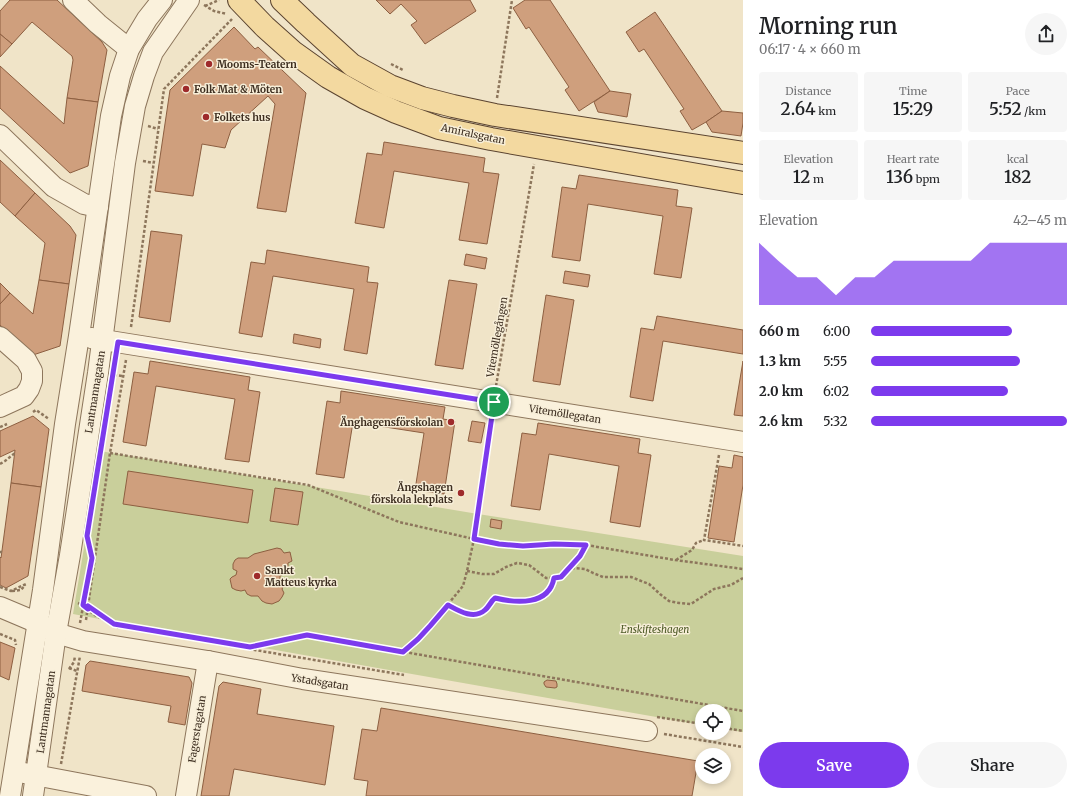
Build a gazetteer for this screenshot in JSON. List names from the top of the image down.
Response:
{
  "streets": {
    "main road": ["Amiralsgatan"],
    "street": [
      "Lantmannagatan",
      "Vitemöllegatan",
      "Ystadsgatan",
      "Fagerstagatan"
    ],
    "path": ["Vitemöllegången"]
  },
  "crossings": [
    ["Vitemöllegången", "Vitemöllegatan"],
    ["Lantmannagatan", "Vitemöllegatan"],
    ["Lantmannagatan", "Ystadsgatan"],
    ["Ystadsgatan", "Fagerstagatan"]
  ],
  "parks": ["Enskifteshagen"],
  "places": [
    "Mooms-Teatern",
    "Folk Mat & Möten",
    "Folkets hus",
    "Änghagensförskolan",
    "Ängshagen förskola lekplats",
    "Sankt Matteus kyrka"
  ],
  "page": {
    "heading": ["Morning run", "06:17 · 4 × 660 m"],
    "stats": [
      ["Distance", "2.64 km"],
      ["Time", "15:29"],
      ["Pace", "5:52 /km"],
      ["Elevation", "12 m"],
      ["Heart rate", "136 bpm"],
      ["kcal", "182"]
    ],
    "chart": ["Elevation", "42–45 m"],
    "list": [
      {
        "name": "660 m",
        "note": "6:00"
      },
      {
        "name": "1.3 km",
        "note": "5:55"
      },
      {
        "name": "2.0 km",
        "note": "6:02"
      },
      {
        "name": "2.6 km",
        "note": "5:32"
      }
    ],
    "buttons": ["Save", "Share"]
  }
}
